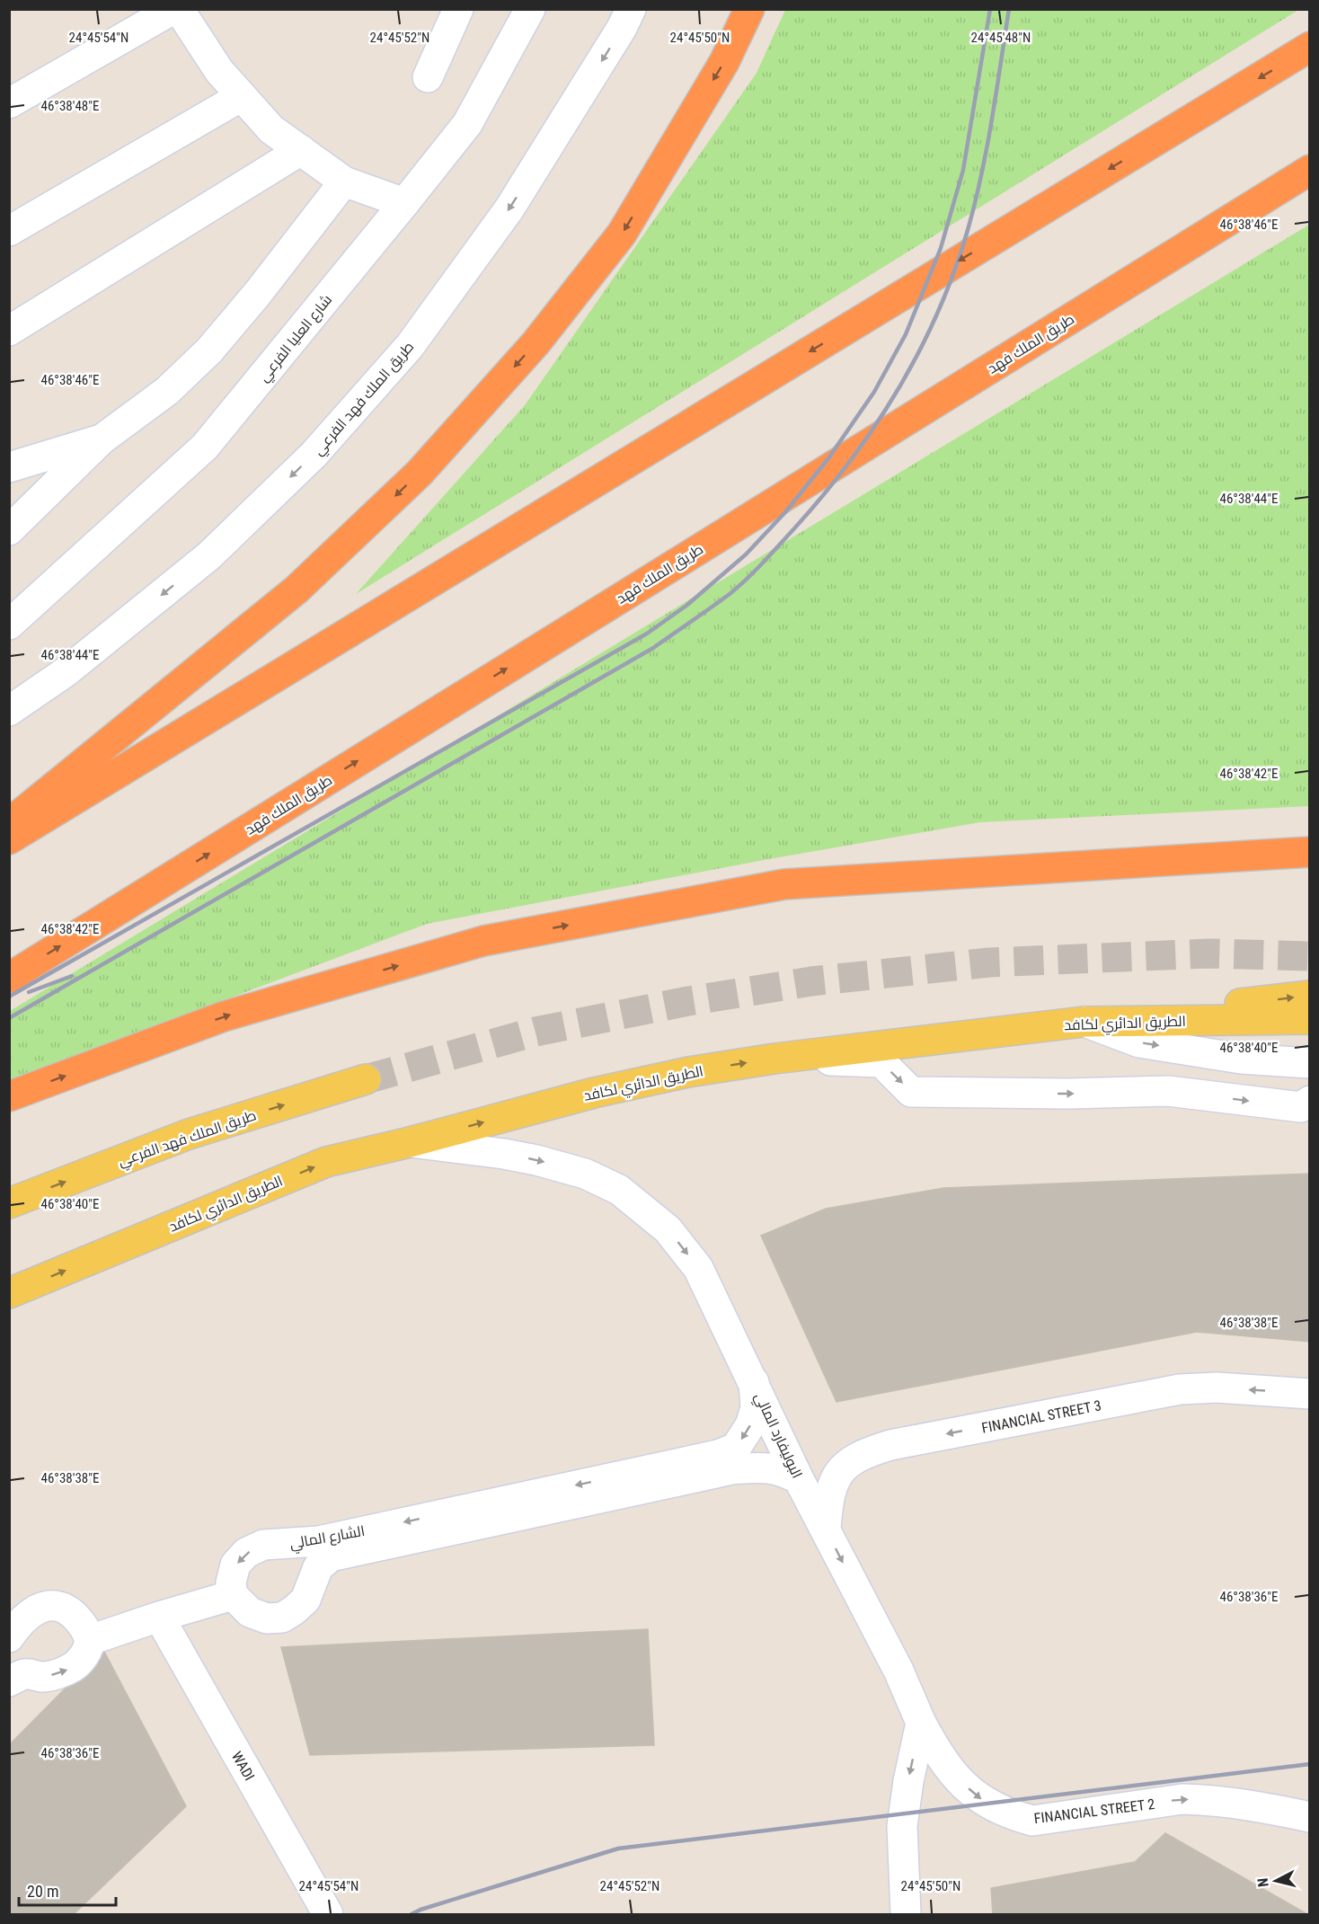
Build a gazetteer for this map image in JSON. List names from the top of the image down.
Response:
{
  "streets": {
    "highway": ["طريق الملك فهد"],
    "main road": ["طريق الملك فهد الفرعي", "الطريق الدائري لكافد"],
    "street": [
      "شارع العليا الفرعي",
      "FINANCIAL STREET 3",
      "البوليفارد المالي",
      "الشارع المالي",
      "WADI",
      "FINANCIAL STREET 2"
    ]
  },
  "crossings": [
    ["الطريق الدائري لكافد", "البوليفارد المالي"],
    ["FINANCIAL STREET 3", "البوليفارد المالي"],
    ["البوليفارد المالي", "الشارع المالي"],
    ["البوليفارد المالي", "FINANCIAL STREET 2"]
  ],
  "one_way": [
    "الطريق الدائري لكافد",
    "FINANCIAL STREET 3",
    "البوليفارد المالي",
    "FINANCIAL STREET 2"
  ],
  "scale_bar": "20 m",
  "north": "left",
  "coordinates": [
    "24°45'54\"N",
    "24°45'52\"N",
    "24°45'50\"N",
    "24°45'48\"N",
    "46°38'48\"E",
    "46°38'46\"E",
    "46°38'44\"E",
    "46°38'42\"E",
    "46°38'40\"E",
    "46°38'38\"E",
    "46°38'36\"E"
  ]
}
